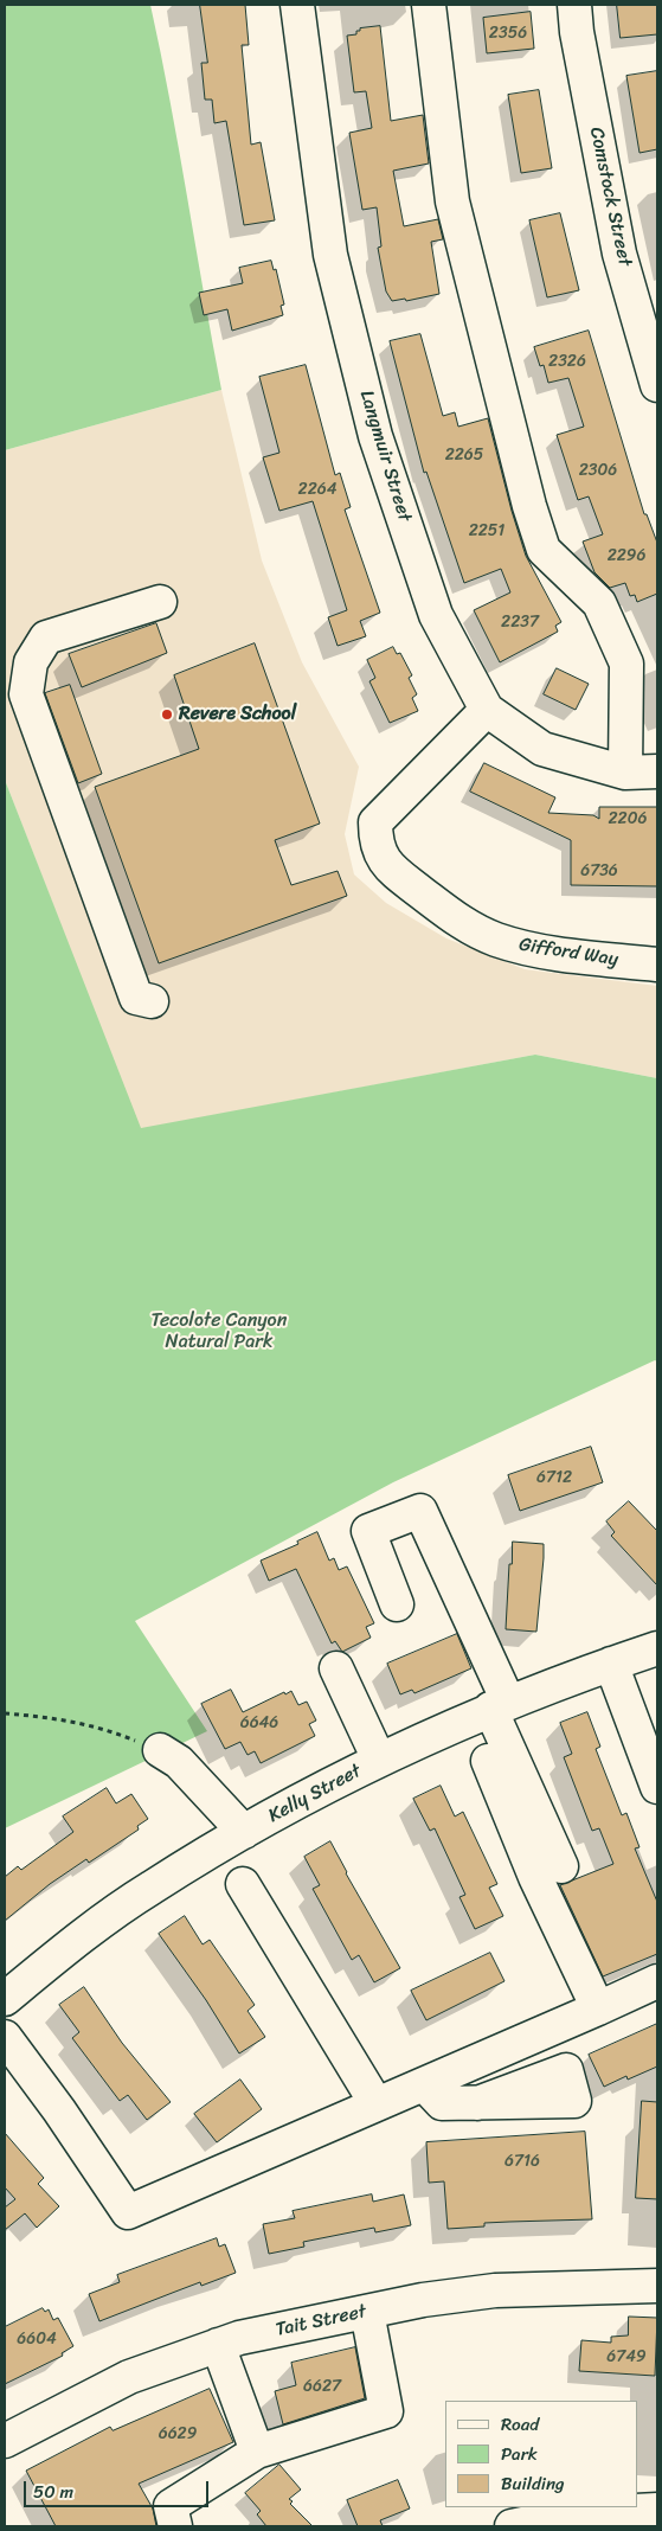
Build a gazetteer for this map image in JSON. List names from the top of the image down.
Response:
{
  "streets": {
    "street": [
      "Comstock Street",
      "Langmuir Street",
      "Gifford Way",
      "Kelly Street",
      "Tait Street"
    ]
  },
  "crossings": [
    ["Langmuir Street", "Gifford Way"]
  ],
  "parks": ["Tecolote Canyon Natural Park"],
  "places": ["Revere School"],
  "house_numbers": [
    "2356",
    "2326",
    "2265",
    "2306",
    "2264",
    "2251",
    "2296",
    "2237",
    "2206",
    "6736",
    "6712",
    "6646",
    "6716",
    "6604",
    "6749",
    "6627",
    "6629"
  ],
  "legend": ["Road", "Park", "Building"],
  "scale_bar": "50 m"
}
